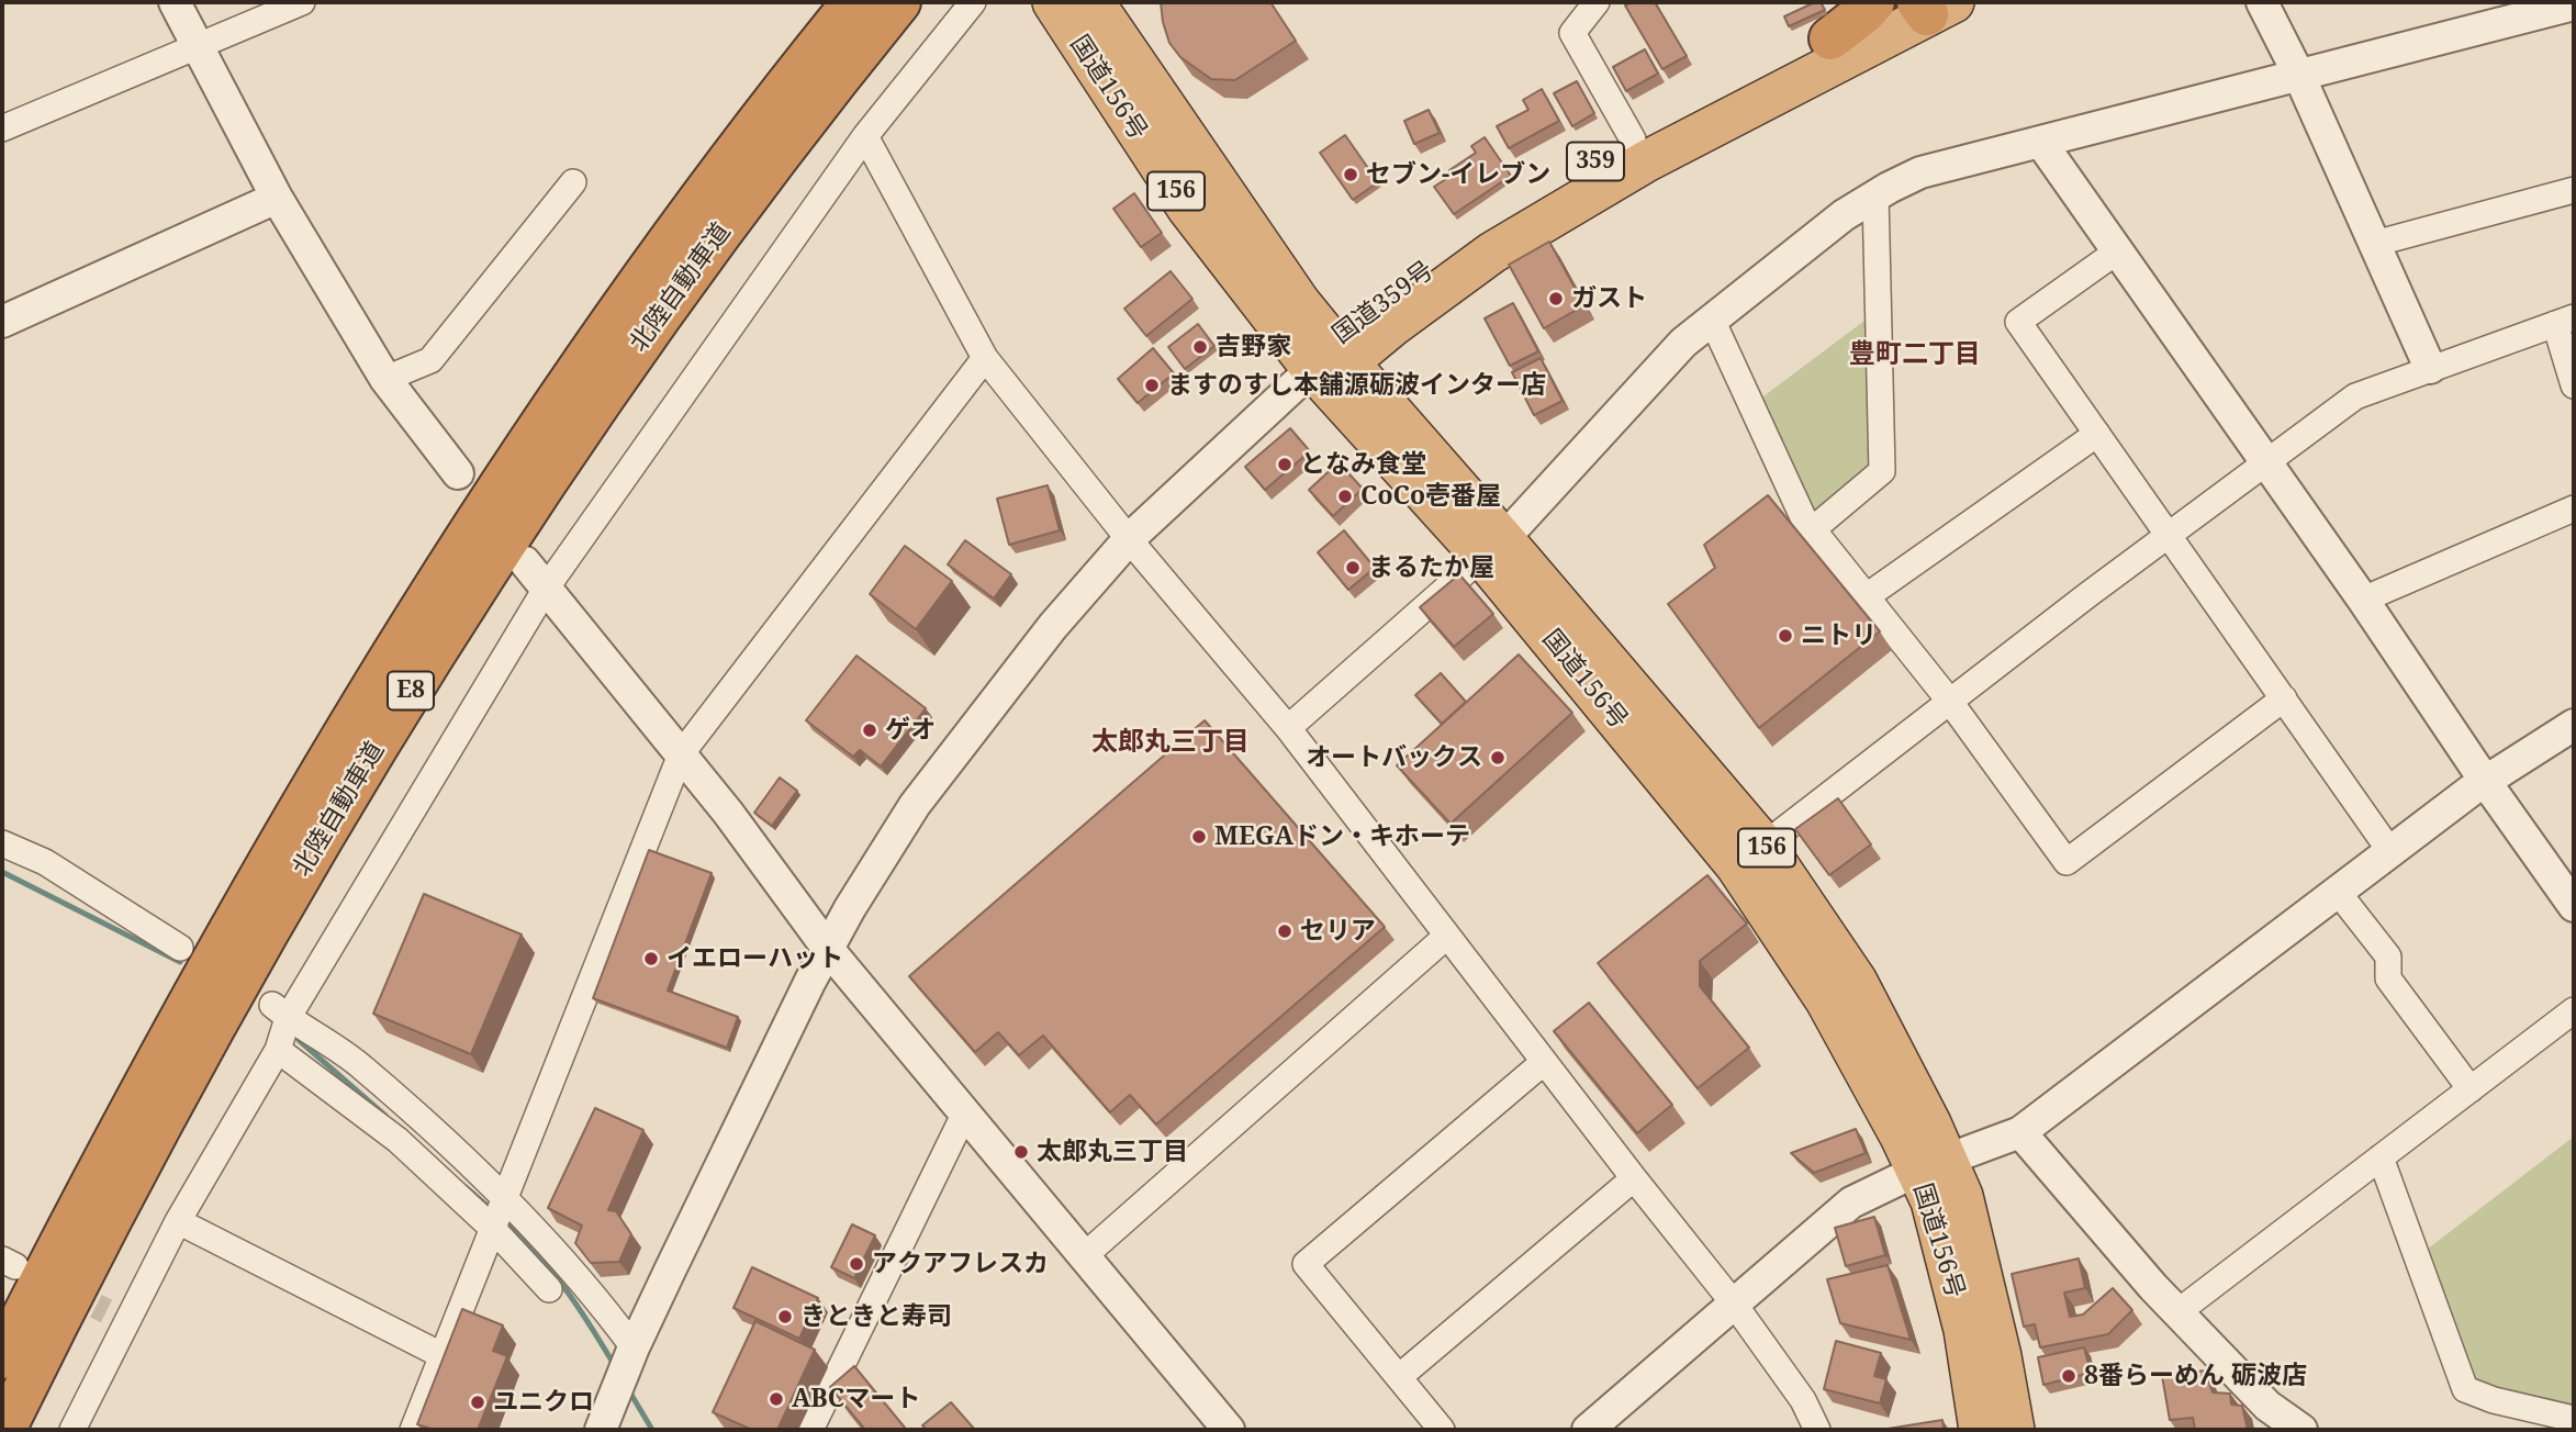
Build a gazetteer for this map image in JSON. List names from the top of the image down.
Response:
{
  "streets": {
    "highway": [
      "国道156号",
      "359",
      "156",
      "北陸自動車道",
      "国道359号",
      "E8"
    ]
  },
  "crossings": [
    ["国道156号", "国道359号"]
  ],
  "districts": ["豊町二丁目", "太郎丸三丁目"],
  "places": [
    "セブン-イレブン",
    "ガスト",
    "吉野家",
    "ますのすし本舗源砺波インター店",
    "となみ食堂",
    "CoCo壱番屋",
    "まるたか屋",
    "ニトリ",
    "ゲオ",
    "オートバックス",
    "MEGAドン・キホーテ",
    "セリア",
    "イエローハット",
    "太郎丸三丁目",
    "アクアフレスカ",
    "きときと寿司",
    "8番らーめん 砺波店",
    "ABCマート",
    "ユニクロ"
  ]
}
